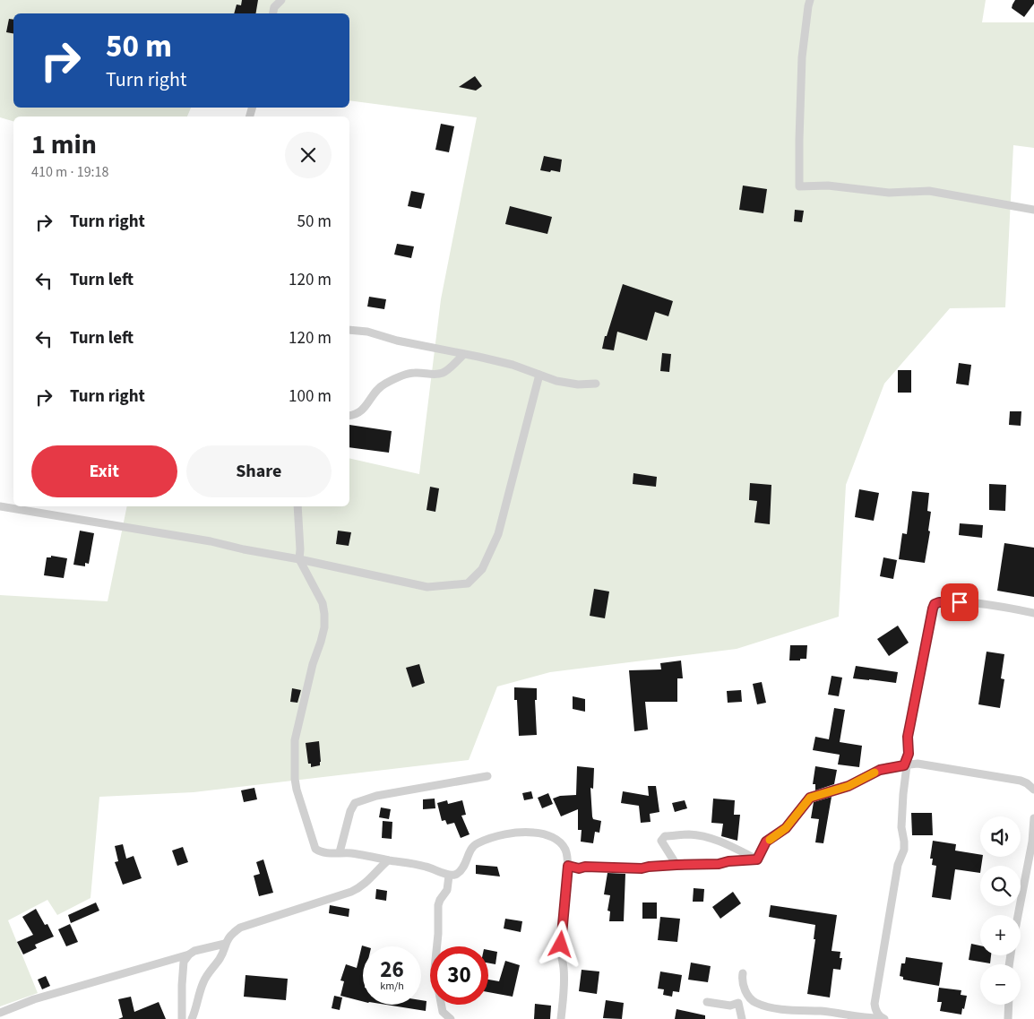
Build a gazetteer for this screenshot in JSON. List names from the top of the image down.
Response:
{
  "page": {
    "turn": ["50 m", "Turn right"],
    "heading": ["1 min", "410 m · 19:18"],
    "list": [
      {
        "name": "Turn right",
        "value": "50 m"
      },
      {
        "name": "Turn left",
        "value": "120 m"
      },
      {
        "name": "Turn left",
        "value": "120 m"
      },
      {
        "name": "Turn right",
        "value": "100 m"
      }
    ],
    "buttons": ["Exit", "Share"],
    "map_buttons": ["+", "−"],
    "speed": "26 km/h",
    "limit": "30"
  }
}
